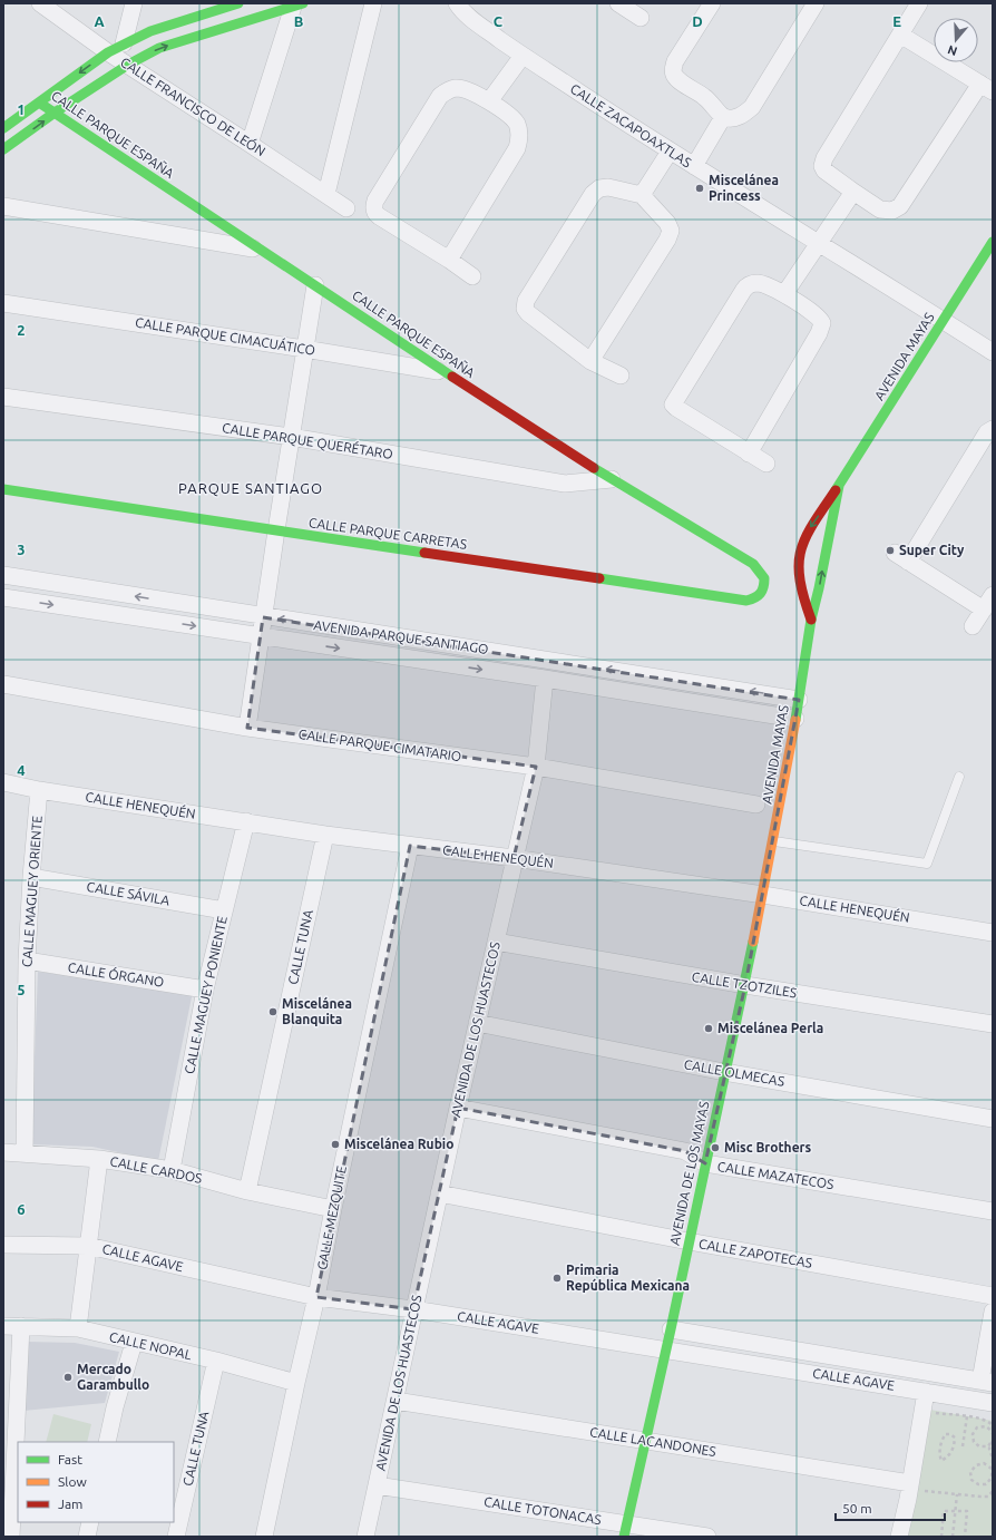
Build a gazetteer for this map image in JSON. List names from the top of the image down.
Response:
{
  "streets": {
    "street": [
      "CALLE FRANCISCO DE LEÓN",
      "CALLE ZACAPOAXTLAS",
      "CALLE PARQUE ESPAÑA",
      "CALLE PARQUE CIMACUÁTICO",
      "AVENIDA MAYAS",
      "CALLE PARQUE QUERÉTARO",
      "CALLE PARQUE CARRETAS",
      "AVENIDA PARQUE SANTIAGO",
      "CALLE PARQUE CIMATARIO",
      "CALLE HENEQUÉN",
      "CALLE MAGUEY ORIENTE",
      "CALLE SÁVILA",
      "CALLE TUNA",
      "CALLE ÓRGANO",
      "CALLE TZOTZILES",
      "CALLE MAGUEY PONIENTE",
      "AVENIDA DE LOS HUASTECOS",
      "CALLE OLMECAS",
      "CALLE CARDOS",
      "AVENIDA DE LOS MAYAS",
      "CALLE MAZATECOS",
      "CALLE MEZQUITE",
      "CALLE ZAPOTECAS",
      "CALLE AGAVE",
      "CALLE NOPAL",
      "CALLE LACANDONES",
      "CALLE TOTONACAS"
    ]
  },
  "crossings": [
    ["CALLE ZACAPOAXTLAS", "AVENIDA MAYAS"],
    ["CALLE PARQUE ESPAÑA", "CALLE PARQUE CIMACUÁTICO"],
    ["CALLE PARQUE ESPAÑA", "CALLE PARQUE QUERÉTARO"],
    ["CALLE PARQUE ESPAÑA", "CALLE PARQUE CARRETAS"],
    ["AVENIDA MAYAS", "AVENIDA PARQUE SANTIAGO"],
    ["AVENIDA MAYAS", "CALLE HENEQUÉN"],
    ["AVENIDA MAYAS", "AVENIDA DE LOS MAYAS"],
    ["AVENIDA PARQUE SANTIAGO", "AVENIDA DE LOS HUASTECOS"],
    ["CALLE PARQUE CIMATARIO", "AVENIDA DE LOS HUASTECOS"],
    ["CALLE HENEQUÉN", "CALLE MAGUEY ORIENTE"],
    ["CALLE HENEQUÉN", "CALLE TUNA"],
    ["CALLE HENEQUÉN", "CALLE MAGUEY PONIENTE"],
    ["CALLE HENEQUÉN", "AVENIDA DE LOS HUASTECOS"],
    ["CALLE HENEQUÉN", "AVENIDA DE LOS MAYAS"],
    ["CALLE HENEQUÉN", "CALLE MEZQUITE"],
    ["CALLE MAGUEY ORIENTE", "CALLE SÁVILA"],
    ["CALLE MAGUEY ORIENTE", "CALLE ÓRGANO"],
    ["CALLE MAGUEY ORIENTE", "CALLE CARDOS"],
    ["CALLE SÁVILA", "CALLE MAGUEY PONIENTE"],
    ["CALLE TUNA", "CALLE CARDOS"],
    ["CALLE TUNA", "CALLE NOPAL"],
    ["CALLE ÓRGANO", "CALLE MAGUEY PONIENTE"],
    ["CALLE TZOTZILES", "AVENIDA DE LOS HUASTECOS"],
    ["CALLE TZOTZILES", "AVENIDA DE LOS MAYAS"],
    ["CALLE MAGUEY PONIENTE", "CALLE CARDOS"],
    ["AVENIDA DE LOS HUASTECOS", "CALLE OLMECAS"],
    ["AVENIDA DE LOS HUASTECOS", "CALLE MAZATECOS"],
    ["AVENIDA DE LOS HUASTECOS", "CALLE ZAPOTECAS"],
    ["AVENIDA DE LOS HUASTECOS", "CALLE AGAVE"],
    ["AVENIDA DE LOS HUASTECOS", "CALLE LACANDONES"],
    ["AVENIDA DE LOS HUASTECOS", "CALLE TOTONACAS"],
    ["CALLE OLMECAS", "AVENIDA DE LOS MAYAS"],
    ["CALLE CARDOS", "CALLE MEZQUITE"],
    ["AVENIDA DE LOS MAYAS", "CALLE MAZATECOS"],
    ["AVENIDA DE LOS MAYAS", "CALLE ZAPOTECAS"],
    ["AVENIDA DE LOS MAYAS", "CALLE AGAVE"],
    ["AVENIDA DE LOS MAYAS", "CALLE LACANDONES"],
    ["AVENIDA DE LOS MAYAS", "CALLE TOTONACAS"],
    ["CALLE MEZQUITE", "CALLE AGAVE"],
    ["CALLE MEZQUITE", "CALLE NOPAL"]
  ],
  "districts": ["PARQUE SANTIAGO"],
  "places": [
    "Miscelánea Princess",
    "Super City",
    "Miscelánea Blanquita",
    "Miscelánea Perla",
    "Miscelánea Rubio",
    "Misc Brothers",
    "Primaria República Mexicana",
    "Mercado Garambullo"
  ],
  "legend": ["Fast", "Slow", "Jam"],
  "scale_bar": "50 m",
  "north": "bottom",
  "grid": {
    "columns": [
      "A",
      "B",
      "C",
      "D",
      "E"
    ],
    "rows": [
      "1",
      "2",
      "3",
      "4",
      "5",
      "6"
    ]
  }
}
